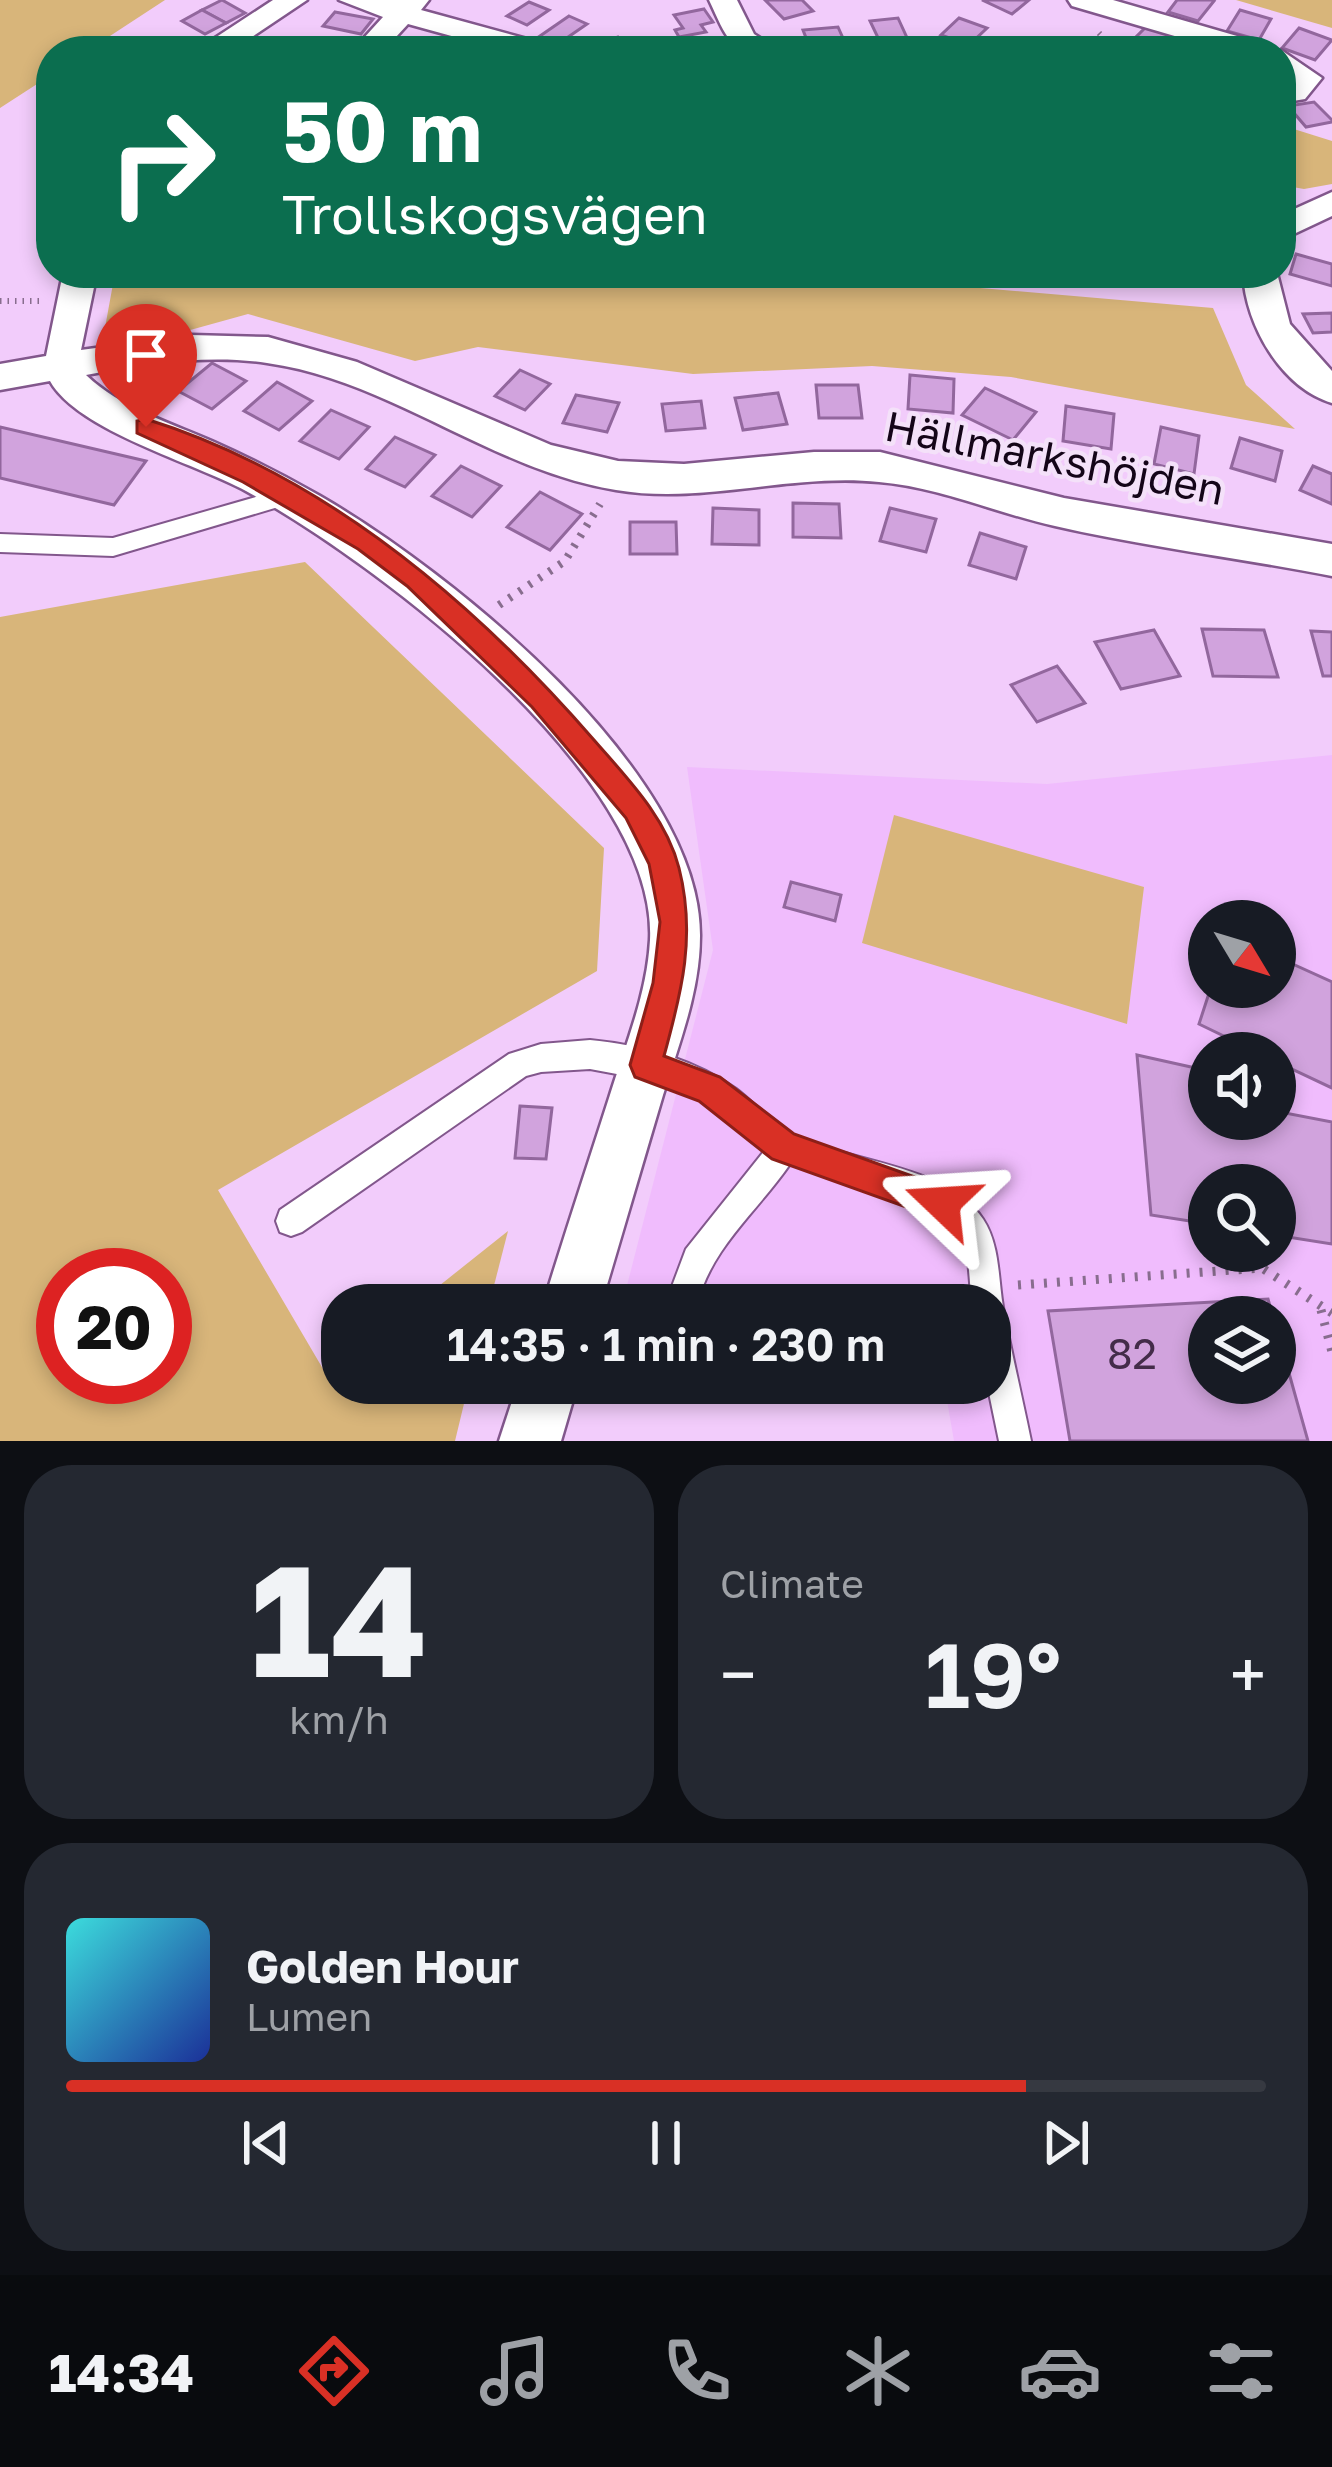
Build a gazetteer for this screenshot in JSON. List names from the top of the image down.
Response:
{
  "streets": {
    "street": ["Hällmarkshöjden"]
  },
  "house_numbers": ["82"],
  "north": "bottom right",
  "page": {
    "turn": ["50 m", "Trollskogsvägen"],
    "limit": "20",
    "trip": "14:35 · 1 min · 230 m",
    "tile": [
      ["14", "km/h"],
      "Climate"
    ],
    "heat": ["−", "19°", "+"],
    "song": ["Golden Hour", "Lumen"],
    "tabs": "14:34"
  }
}
